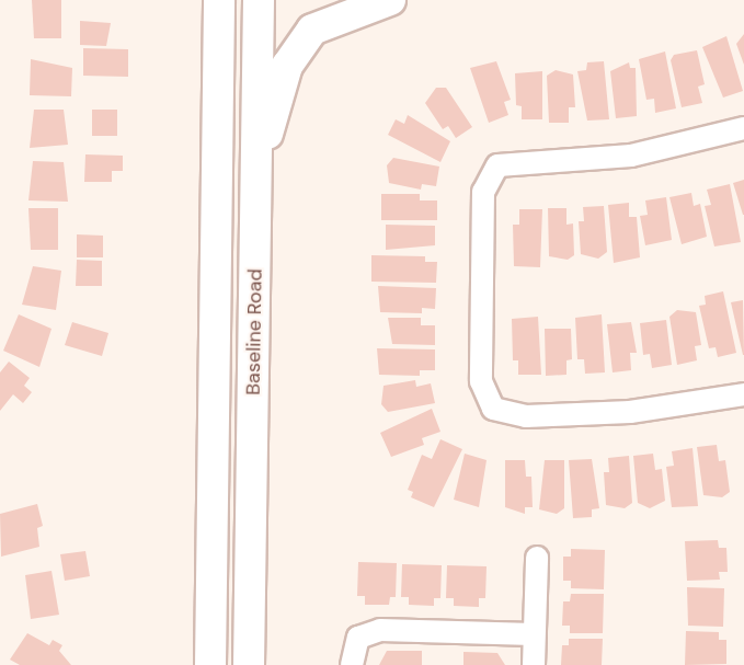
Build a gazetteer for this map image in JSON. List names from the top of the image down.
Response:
{
  "streets": {
    "main road": ["Baseline Road"]
  }
}
